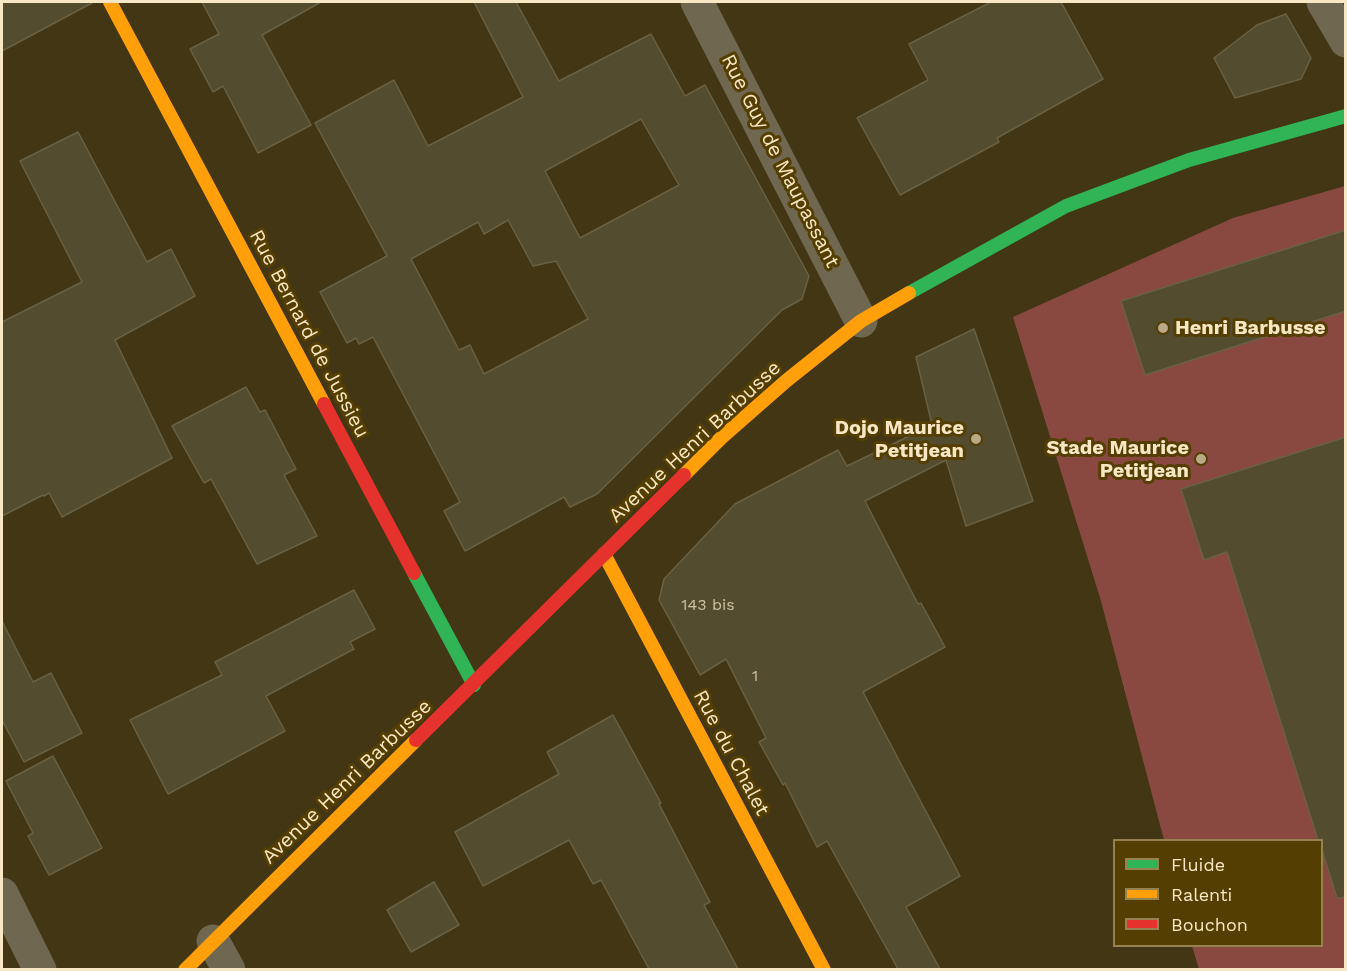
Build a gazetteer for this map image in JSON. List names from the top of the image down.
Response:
{
  "streets": {
    "street": [
      "Rue Guy de Maupassant",
      "Rue Bernard de Jussieu",
      "Avenue Henri Barbusse",
      "Rue du Chalet"
    ]
  },
  "crossings": [
    ["Rue Guy de Maupassant", "Avenue Henri Barbusse"],
    ["Rue Bernard de Jussieu", "Avenue Henri Barbusse"],
    ["Avenue Henri Barbusse", "Rue du Chalet"]
  ],
  "places": ["Henri Barbusse", "Dojo Maurice Petitjean", "Stade Maurice Petitjean"],
  "house_numbers": ["143 bis", "1"],
  "legend": ["Fluide", "Ralenti", "Bouchon"]
}
